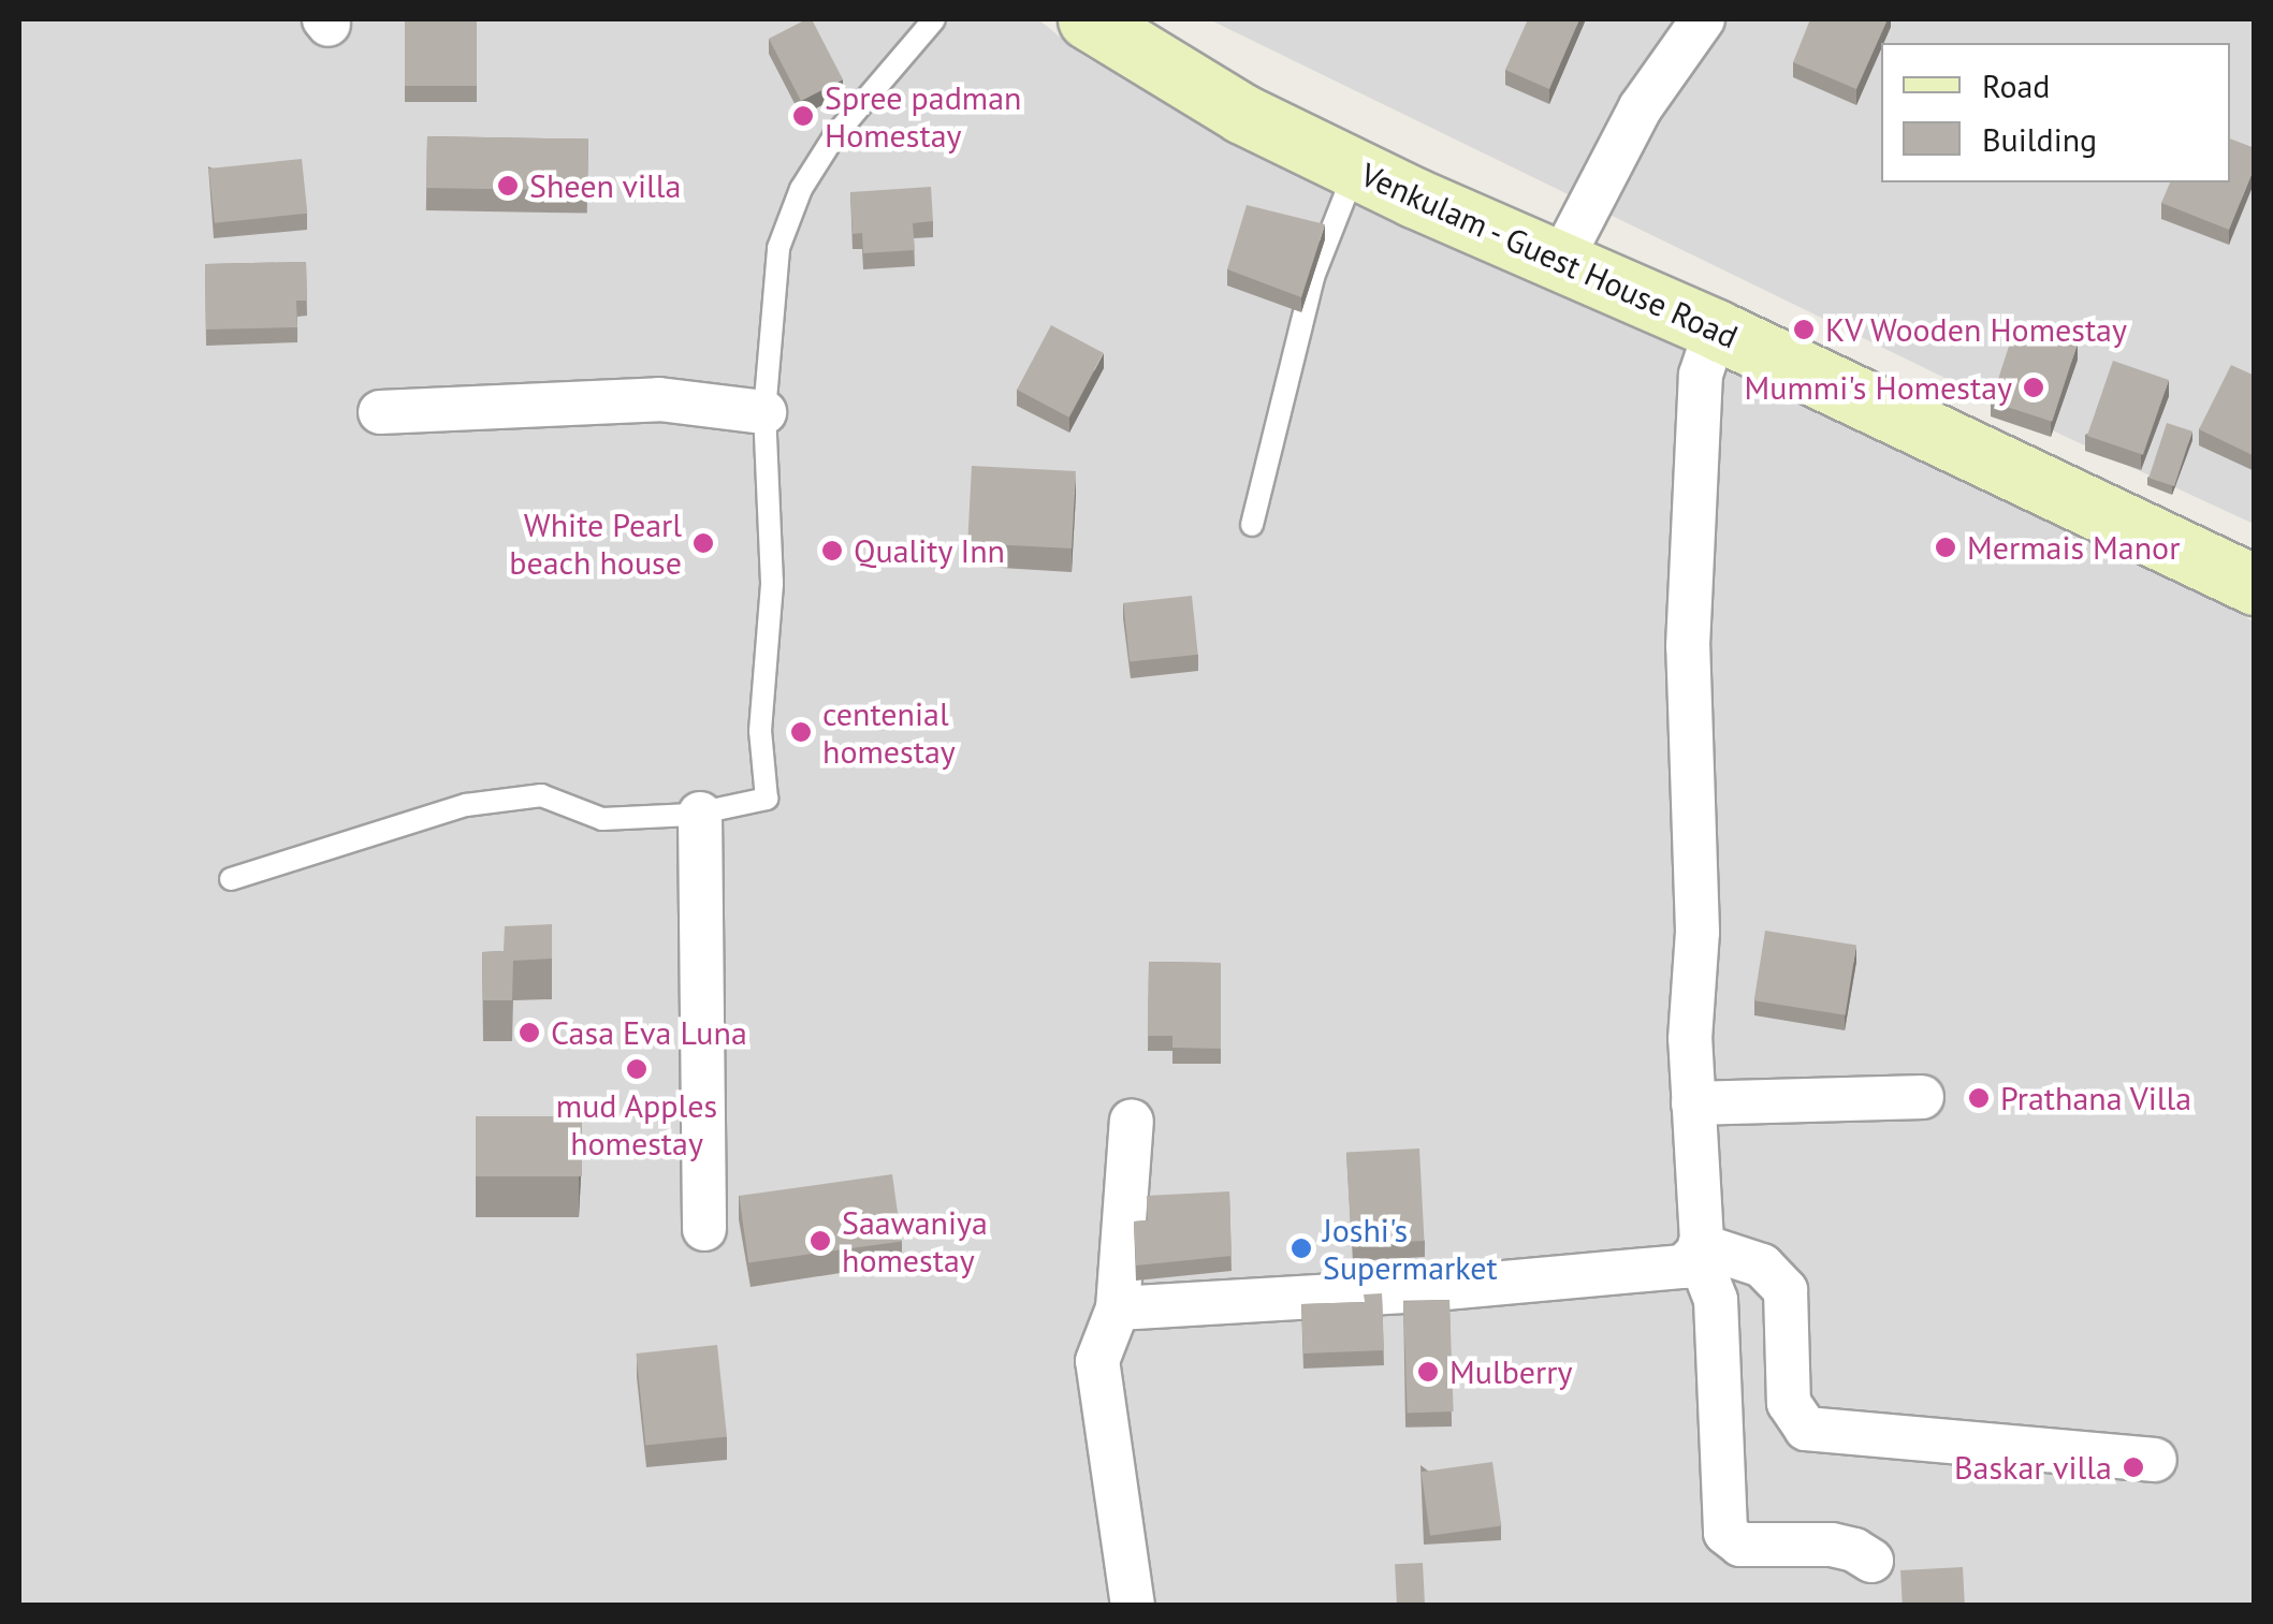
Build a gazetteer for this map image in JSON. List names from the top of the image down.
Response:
{
  "streets": {
    "main road": ["Venkulam - Guest House Road"]
  },
  "places": [
    "Spree padman Homestay",
    "Sheen villa",
    "KV Wooden Homestay",
    "Mummi's Homestay",
    "White Pearl beach house",
    "Mermais Manor",
    "Quality Inn",
    "centenial homestay",
    "Casa Eva Luna",
    "mud Apples homestay",
    "Prathana Villa",
    "Saawaniya homestay",
    "Joshi's Supermarket",
    "Mulberry",
    "Baskar villa"
  ],
  "legend": ["Road", "Building"]
}
